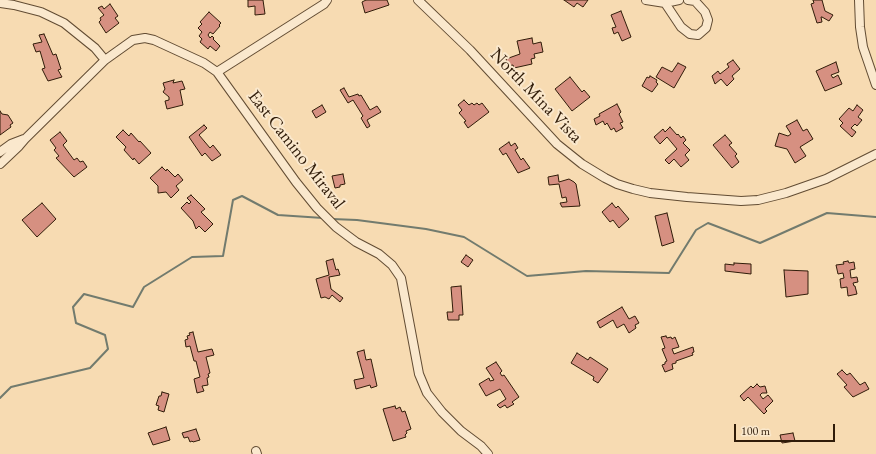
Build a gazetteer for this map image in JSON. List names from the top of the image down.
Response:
{
  "streets": {
    "street": ["North Mina Vista", "East Camino Miraval"]
  },
  "scale_bar": "100 m"
}
